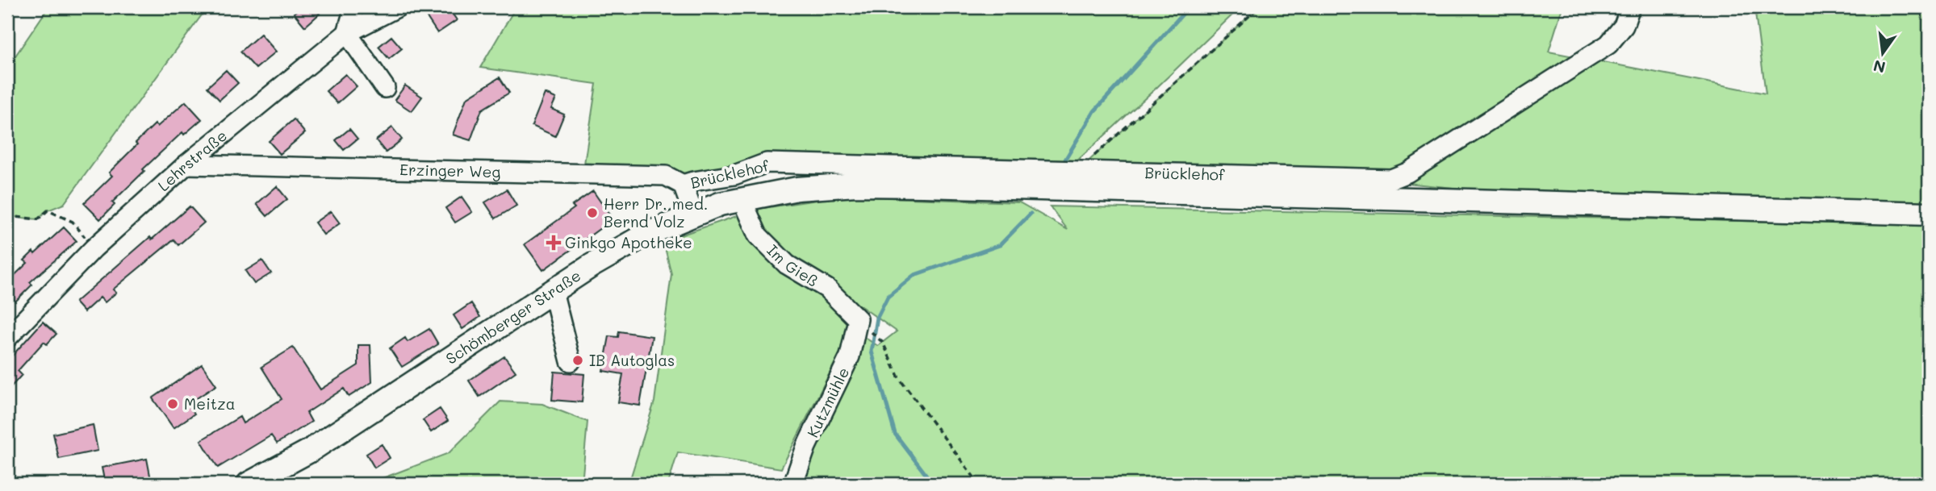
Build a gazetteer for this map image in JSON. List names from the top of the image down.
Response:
{
  "streets": {
    "main road": ["Schömberger Straße"],
    "street": [
      "Lehrstraße",
      "Erzinger Weg",
      "Brücklehof",
      "Im Gieß",
      "Kutzmühle"
    ]
  },
  "crossings": [
    ["Lehrstraße", "Erzinger Weg"],
    ["Erzinger Weg", "Brücklehof"],
    ["Im Gieß", "Schömberger Straße"],
    ["Im Gieß", "Kutzmühle"]
  ],
  "places": {
    "other": ["Herr Dr. med. Bernd Volz", "IB Autoglas", "Meitza"],
    "health": ["Ginkgo Apotheke"]
  },
  "north": "bottom"
}
